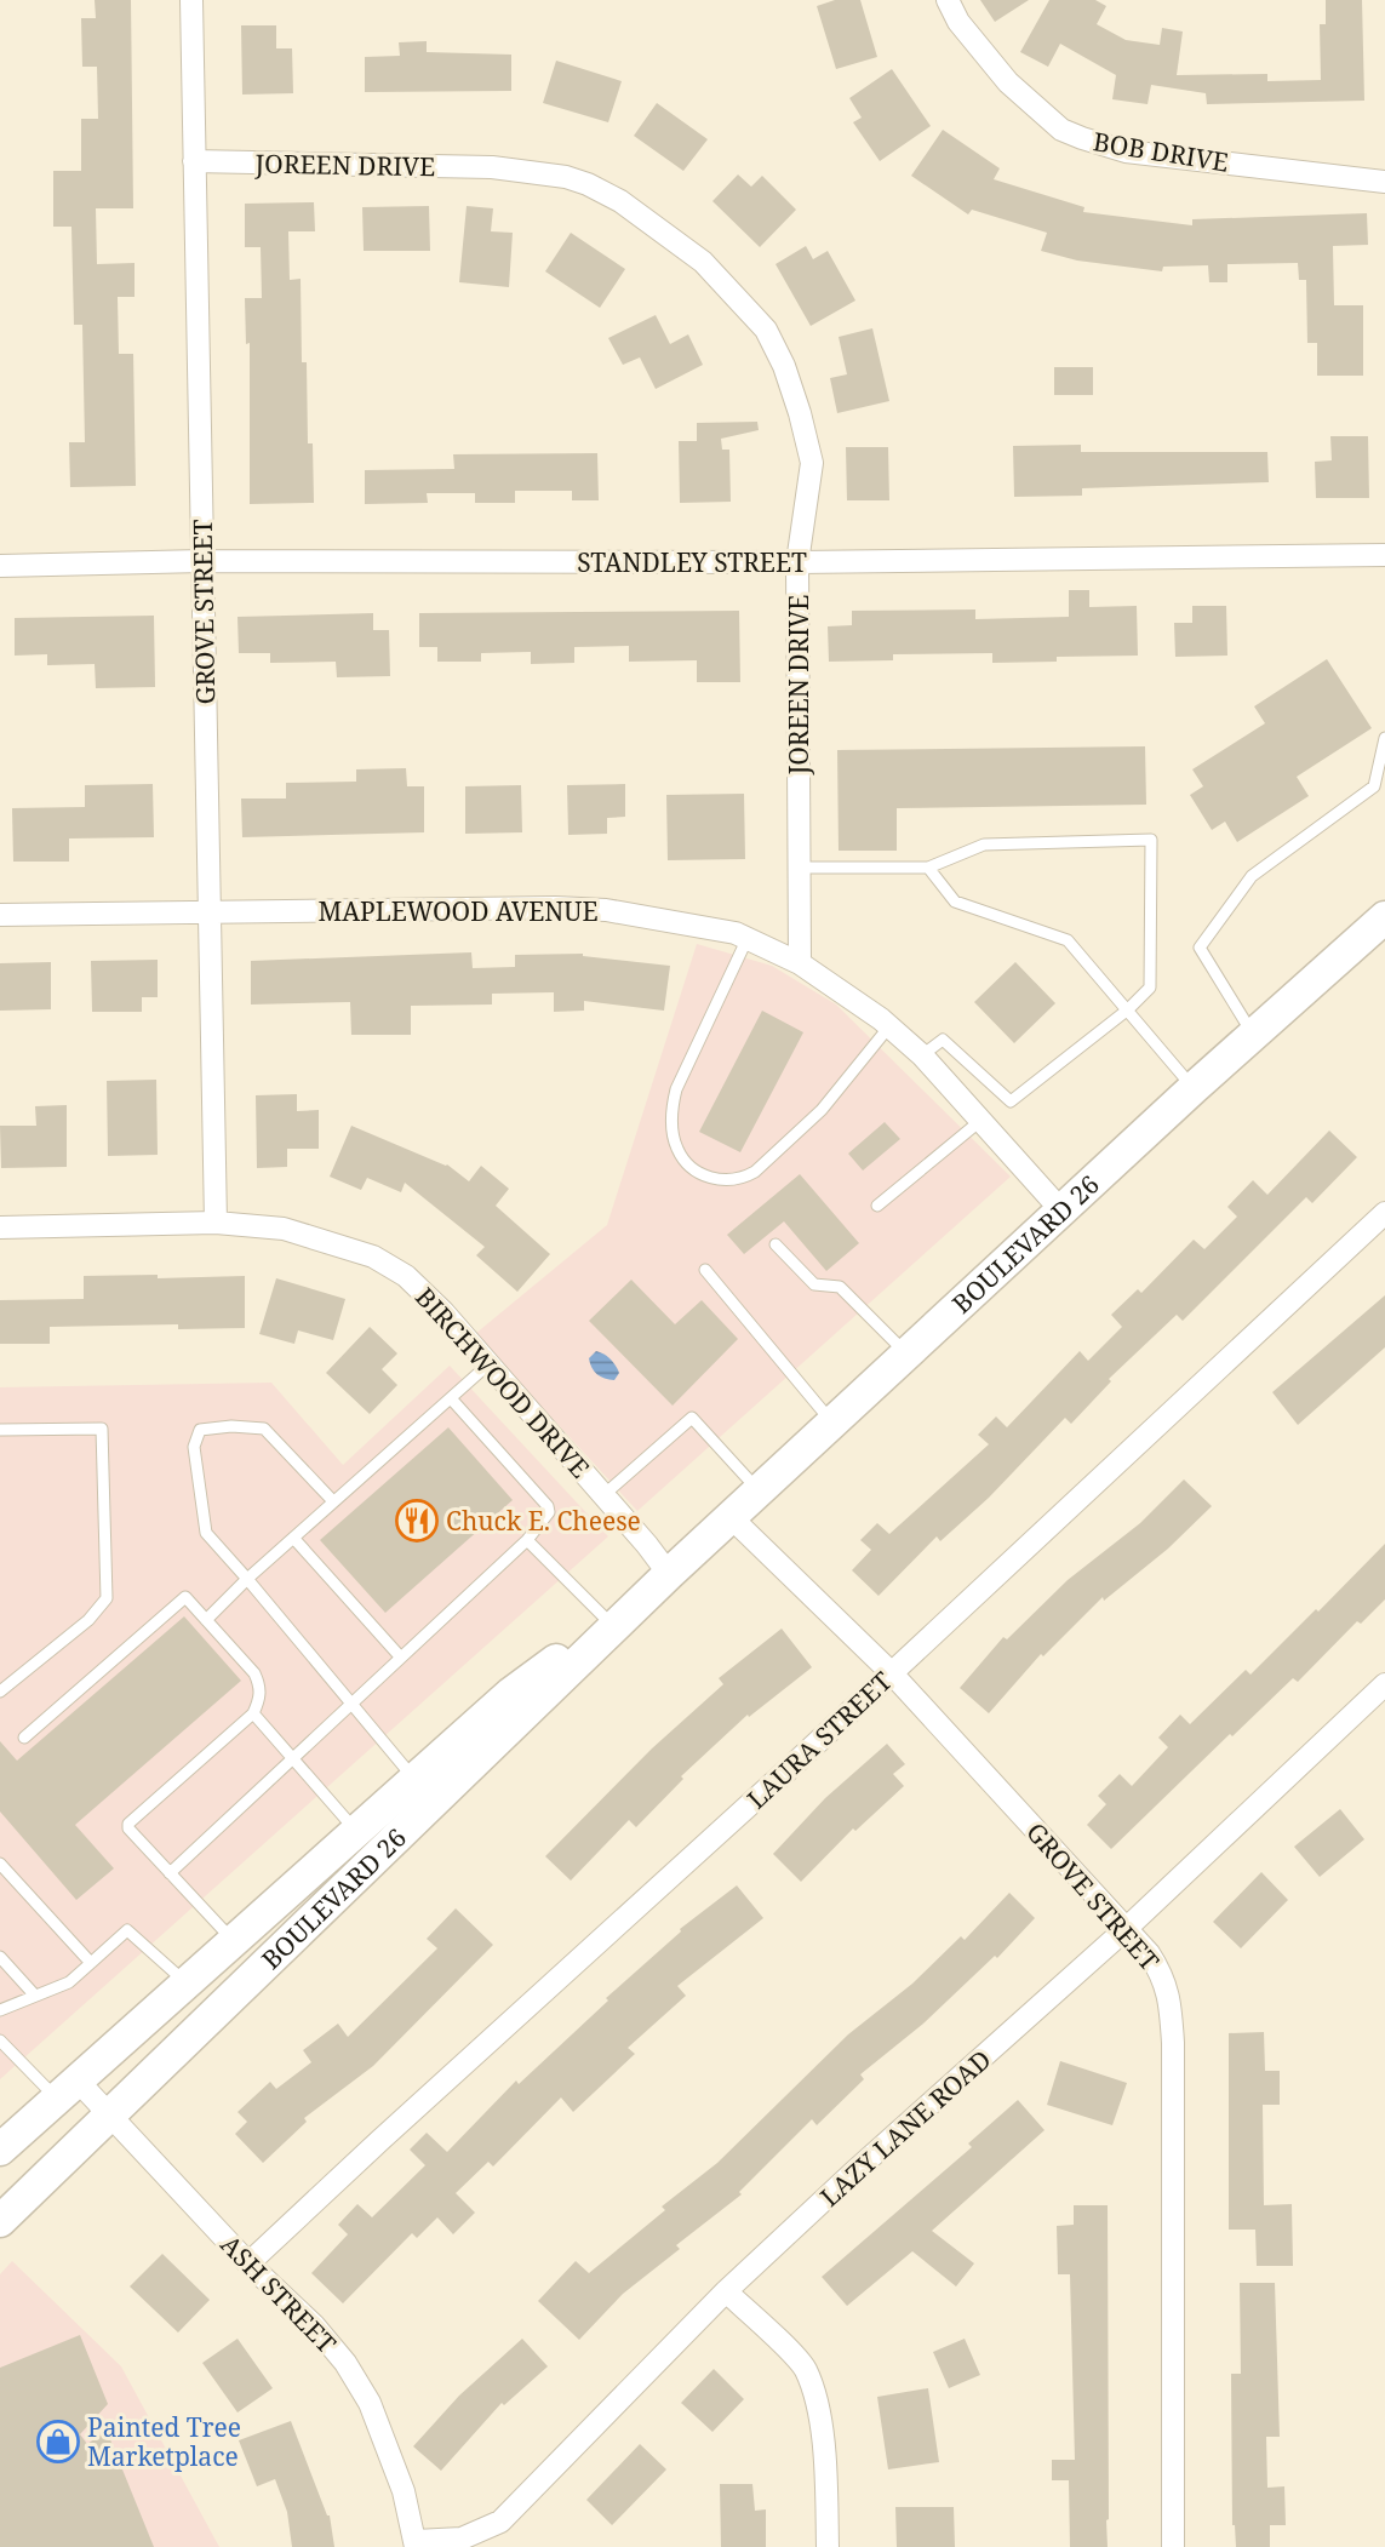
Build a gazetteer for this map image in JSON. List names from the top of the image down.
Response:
{
  "streets": {
    "main road": ["BOULEVARD 26"],
    "street": [
      "BOB DRIVE",
      "JOREEN DRIVE",
      "STANDLEY STREET",
      "GROVE STREET",
      "MAPLEWOOD AVENUE",
      "BIRCHWOOD DRIVE",
      "LAURA STREET",
      "LAZY LANE ROAD",
      "ASH STREET"
    ]
  },
  "crossings": [
    ["JOREEN DRIVE", "STANDLEY STREET"],
    ["JOREEN DRIVE", "GROVE STREET"],
    ["JOREEN DRIVE", "MAPLEWOOD AVENUE"],
    ["STANDLEY STREET", "GROVE STREET"],
    ["GROVE STREET", "MAPLEWOOD AVENUE"],
    ["GROVE STREET", "BOULEVARD 26"],
    ["GROVE STREET", "BIRCHWOOD DRIVE"],
    ["GROVE STREET", "LAURA STREET"],
    ["GROVE STREET", "LAZY LANE ROAD"],
    ["MAPLEWOOD AVENUE", "BOULEVARD 26"],
    ["BOULEVARD 26", "BIRCHWOOD DRIVE"],
    ["BOULEVARD 26", "ASH STREET"],
    ["LAURA STREET", "ASH STREET"],
    ["LAZY LANE ROAD", "ASH STREET"]
  ],
  "places": {
    "restaurant": ["Chuck E. Cheese"],
    "shop": ["Painted Tree Marketplace"]
  }
}
